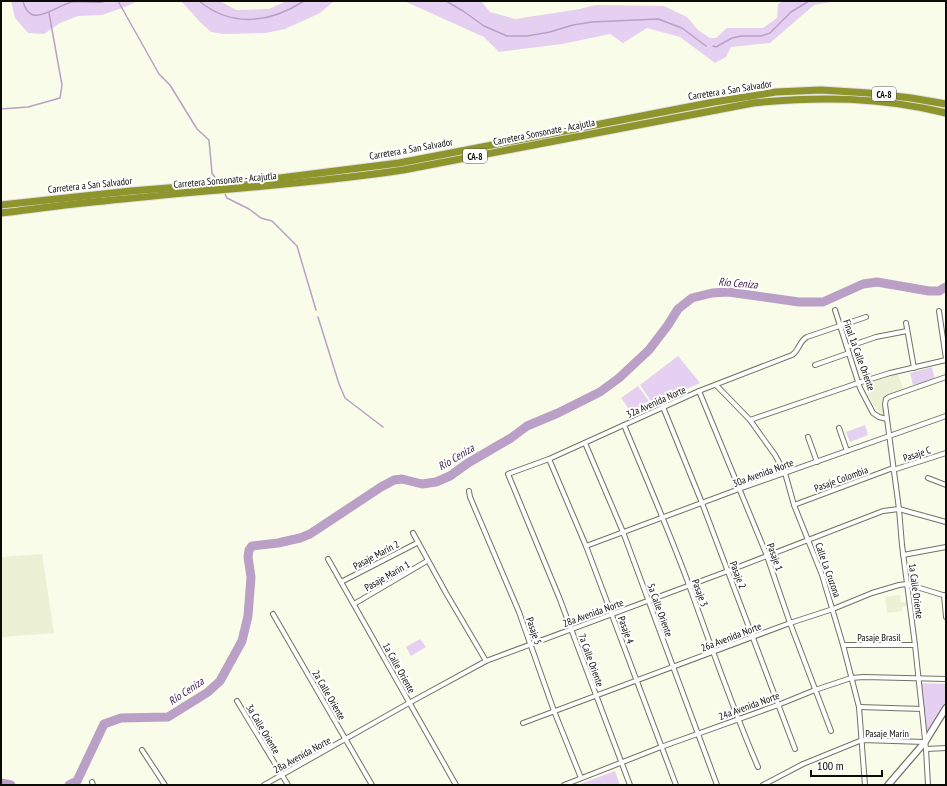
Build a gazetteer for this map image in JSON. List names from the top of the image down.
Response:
{
  "streets": {
    "highway": ["Carretera a San Salvador", "CA-8", "Carretera Sonsonate - Acajutla"],
    "street": [
      "Final 1a Calle Oriente",
      "32a Avenida Norte",
      "Pasaje C",
      "30a Avenida Norte",
      "Pasaje Colombia",
      "Pasaje Marín 2",
      "Pasaje 1",
      "Calle La Cruzona",
      "Pasaje 2",
      "Pasaje Marín 1",
      "1a Calle Oriente",
      "Pasaje 3",
      "5a Calle Oriente",
      "28a Avenida Norte",
      "Pasaje 4",
      "Pasaje 5",
      "26a Avenida Norte",
      "Pasaje Brasil",
      "7a Calle Oriente",
      "2a Calle Oriente",
      "24a Avenida Norte",
      "3a Calle Oriente",
      "Pasaje Marín"
    ]
  },
  "crossings": [
    ["Final 1a Calle Oriente", "32a Avenida Norte"],
    ["Final 1a Calle Oriente", "1a Calle Oriente"],
    ["32a Avenida Norte", "Pasaje 1"],
    ["32a Avenida Norte", "Calle La Cruzona"],
    ["32a Avenida Norte", "Pasaje 2"],
    ["32a Avenida Norte", "Pasaje 3"],
    ["32a Avenida Norte", "5a Calle Oriente"],
    ["32a Avenida Norte", "Pasaje 4"],
    ["32a Avenida Norte", "7a Calle Oriente"],
    ["Pasaje C", "Pasaje Colombia"],
    ["Pasaje C", "1a Calle Oriente"],
    ["30a Avenida Norte", "Pasaje 1"],
    ["30a Avenida Norte", "Calle La Cruzona"],
    ["30a Avenida Norte", "Pasaje 2"],
    ["30a Avenida Norte", "1a Calle Oriente"],
    ["30a Avenida Norte", "Pasaje 3"],
    ["30a Avenida Norte", "5a Calle Oriente"],
    ["30a Avenida Norte", "Pasaje 4"],
    ["Pasaje Colombia", "Calle La Cruzona"],
    ["Pasaje Colombia", "1a Calle Oriente"],
    ["Pasaje Marín 2", "1a Calle Oriente"],
    ["Pasaje 1", "28a Avenida Norte"],
    ["Pasaje 1", "26a Avenida Norte"],
    ["Pasaje 1", "24a Avenida Norte"],
    ["Calle La Cruzona", "28a Avenida Norte"],
    ["Calle La Cruzona", "26a Avenida Norte"],
    ["Calle La Cruzona", "Pasaje Brasil"],
    ["Calle La Cruzona", "24a Avenida Norte"],
    ["Calle La Cruzona", "Pasaje Marín"],
    ["Pasaje 2", "28a Avenida Norte"],
    ["Pasaje 2", "26a Avenida Norte"],
    ["Pasaje 2", "24a Avenida Norte"],
    ["Pasaje Marín 1", "1a Calle Oriente"],
    ["1a Calle Oriente", "28a Avenida Norte"],
    ["1a Calle Oriente", "26a Avenida Norte"],
    ["1a Calle Oriente", "Pasaje Brasil"],
    ["1a Calle Oriente", "24a Avenida Norte"],
    ["1a Calle Oriente", "Pasaje Marín"],
    ["Pasaje 3", "28a Avenida Norte"],
    ["Pasaje 3", "26a Avenida Norte"],
    ["Pasaje 3", "24a Avenida Norte"],
    ["5a Calle Oriente", "28a Avenida Norte"],
    ["5a Calle Oriente", "26a Avenida Norte"],
    ["5a Calle Oriente", "24a Avenida Norte"],
    ["28a Avenida Norte", "Pasaje 4"],
    ["28a Avenida Norte", "Pasaje 5"],
    ["28a Avenida Norte", "7a Calle Oriente"],
    ["28a Avenida Norte", "2a Calle Oriente"],
    ["28a Avenida Norte", "3a Calle Oriente"],
    ["Pasaje 4", "26a Avenida Norte"],
    ["Pasaje 4", "24a Avenida Norte"],
    ["Pasaje 5", "26a Avenida Norte"],
    ["Pasaje 5", "24a Avenida Norte"],
    ["26a Avenida Norte", "7a Calle Oriente"],
    ["7a Calle Oriente", "24a Avenida Norte"]
  ],
  "water": ["Río Ceniza"],
  "scale_bar": "100 m"
}
